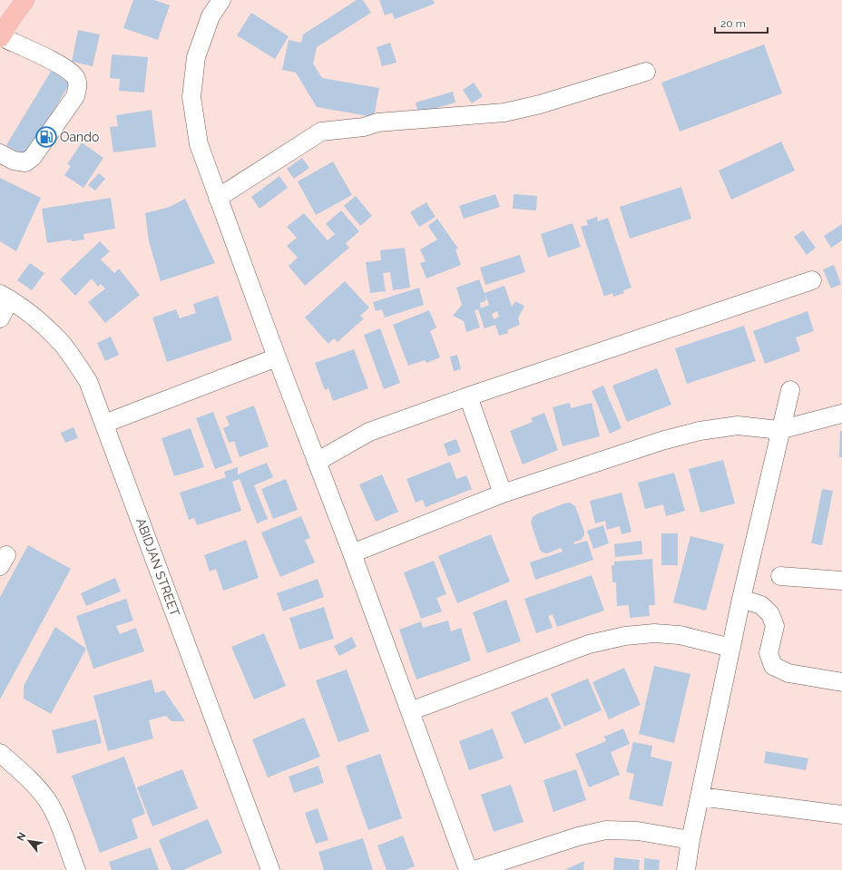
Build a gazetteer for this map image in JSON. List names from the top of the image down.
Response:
{
  "streets": {
    "street": ["ABIDJAN STREET"]
  },
  "places": {
    "fuel station": ["Oando"]
  },
  "scale_bar": "20 m",
  "north": "top left"
}
